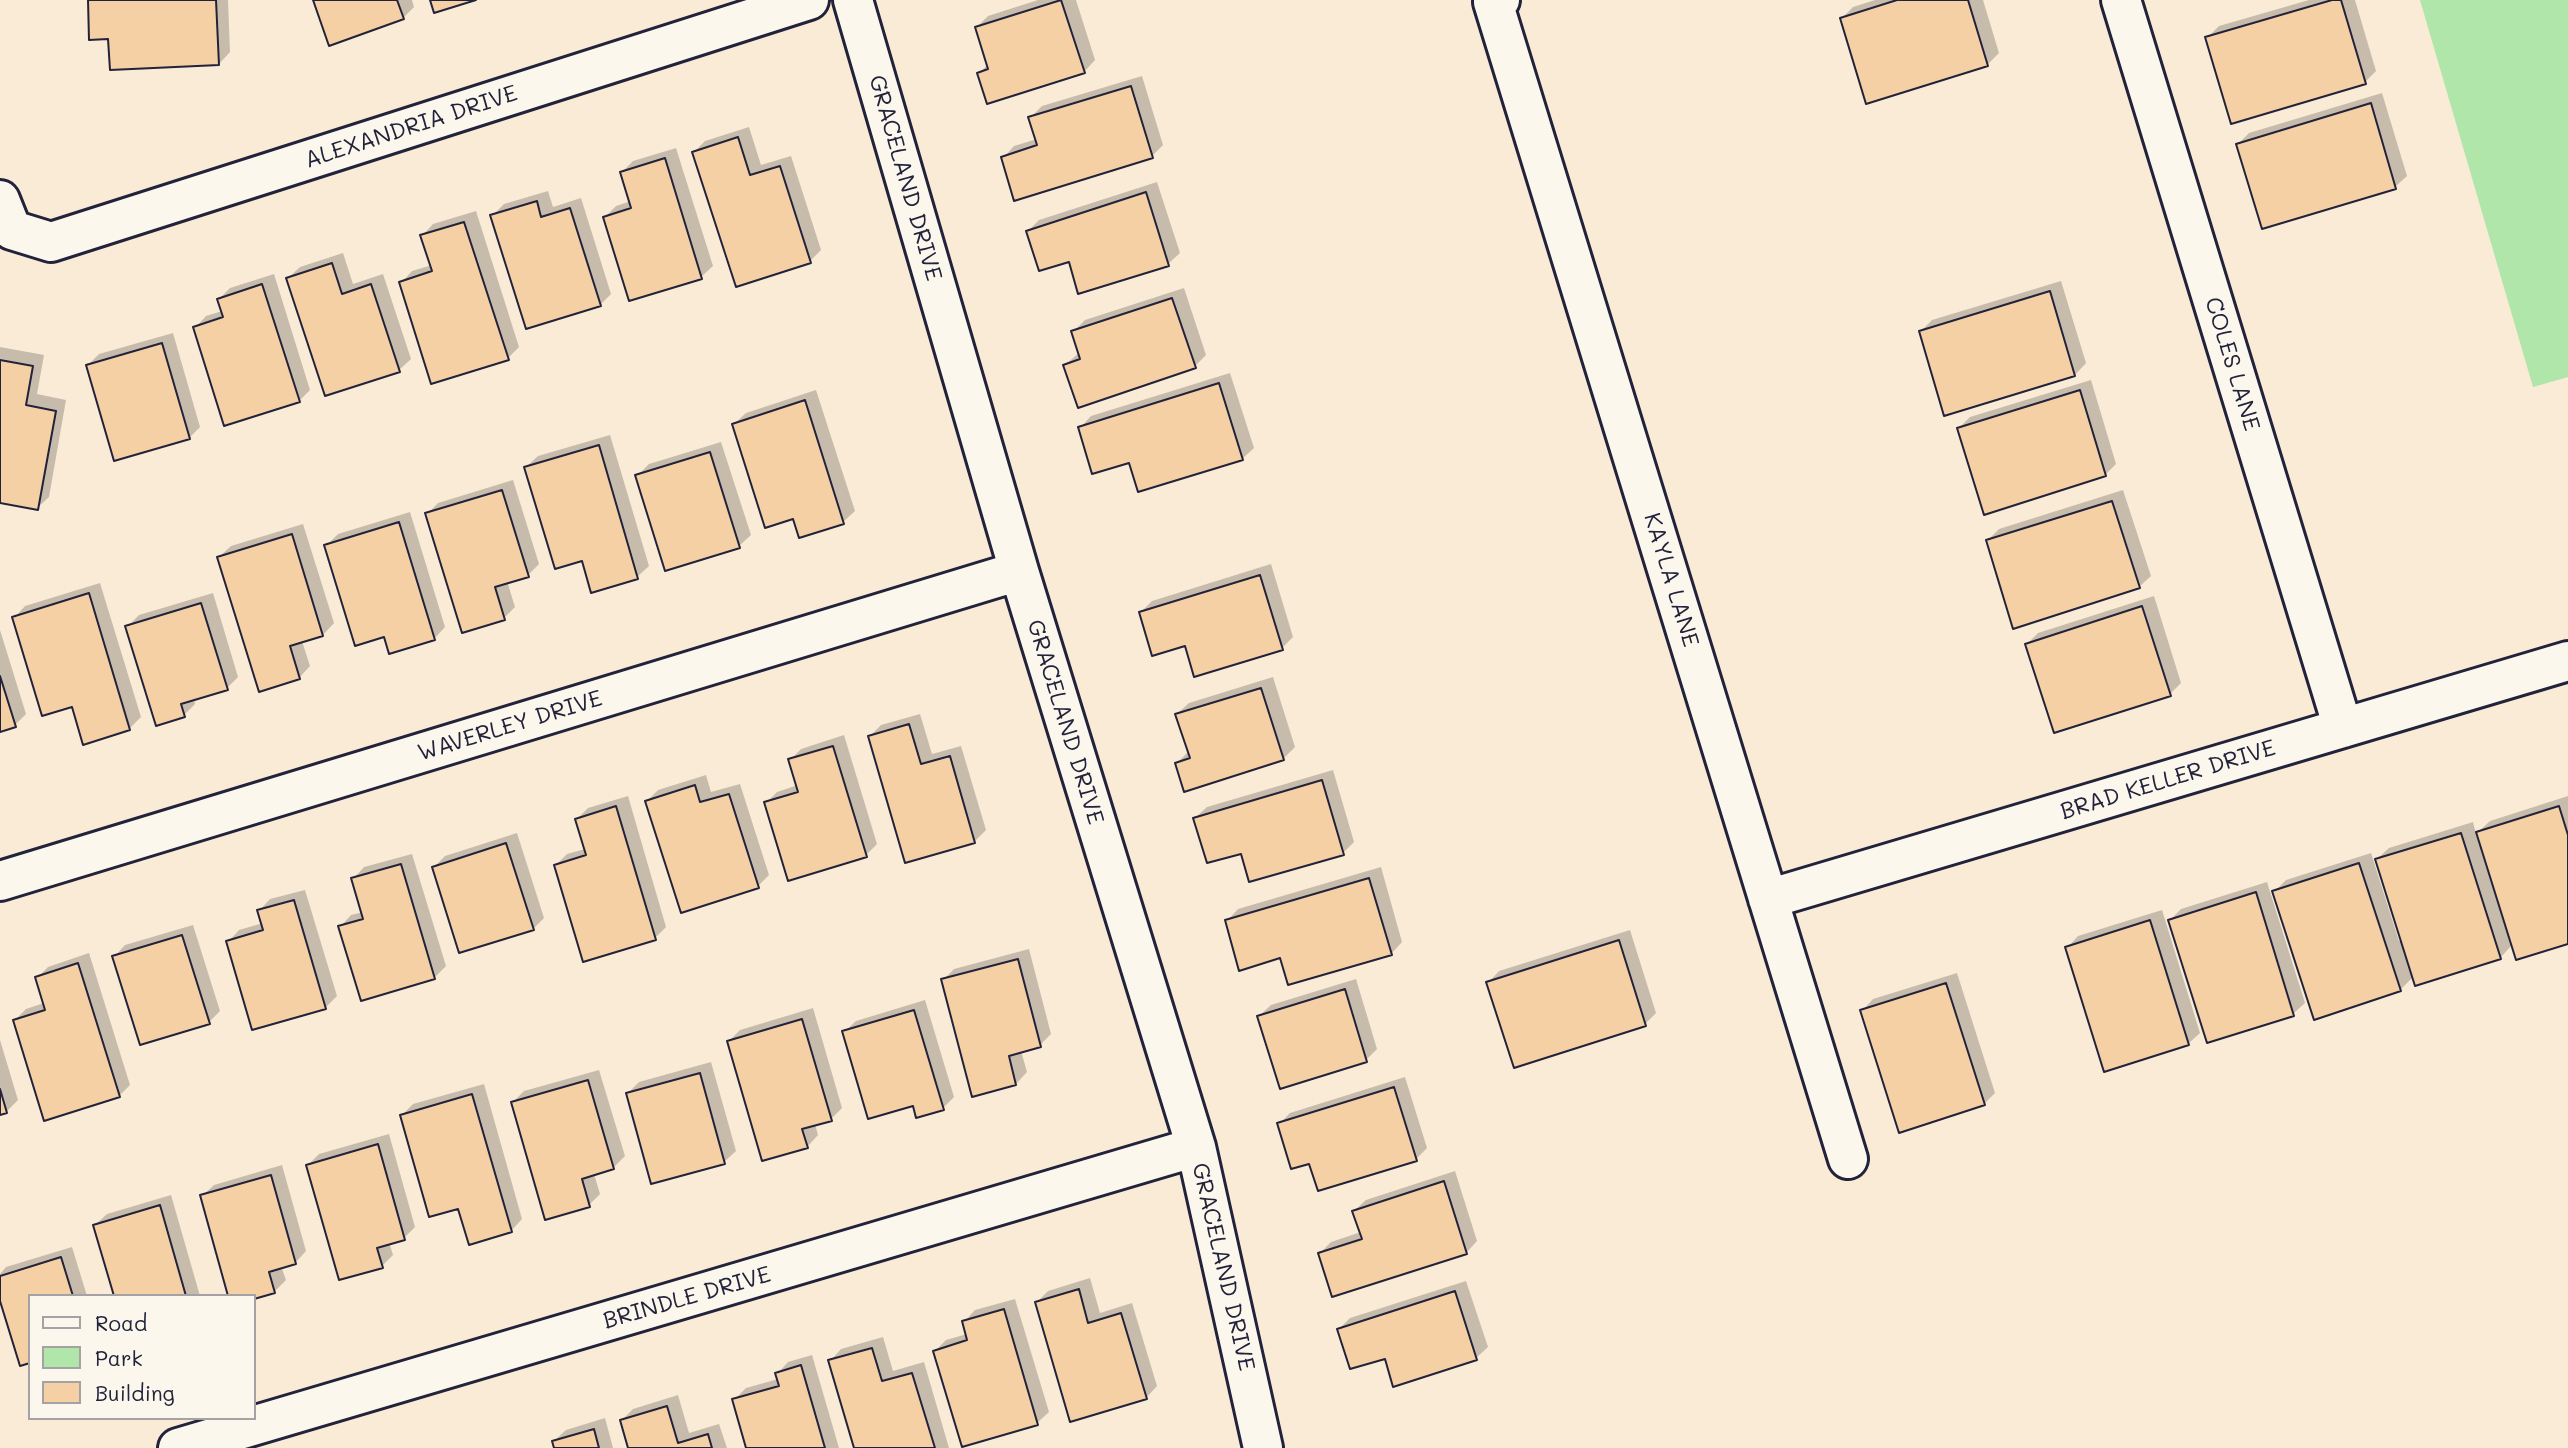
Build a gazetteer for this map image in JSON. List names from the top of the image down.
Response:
{
  "streets": {
    "street": [
      "ALEXANDRIA DRIVE",
      "GRACELAND DRIVE",
      "COLES LANE",
      "KAYLA LANE",
      "WAVERLEY DRIVE",
      "BRAD KELLER DRIVE",
      "BRINDLE DRIVE"
    ]
  },
  "crossings": [
    ["GRACELAND DRIVE", "WAVERLEY DRIVE"],
    ["GRACELAND DRIVE", "BRINDLE DRIVE"],
    ["COLES LANE", "BRAD KELLER DRIVE"],
    ["KAYLA LANE", "BRAD KELLER DRIVE"]
  ],
  "legend": ["Road", "Park", "Building"]
}
